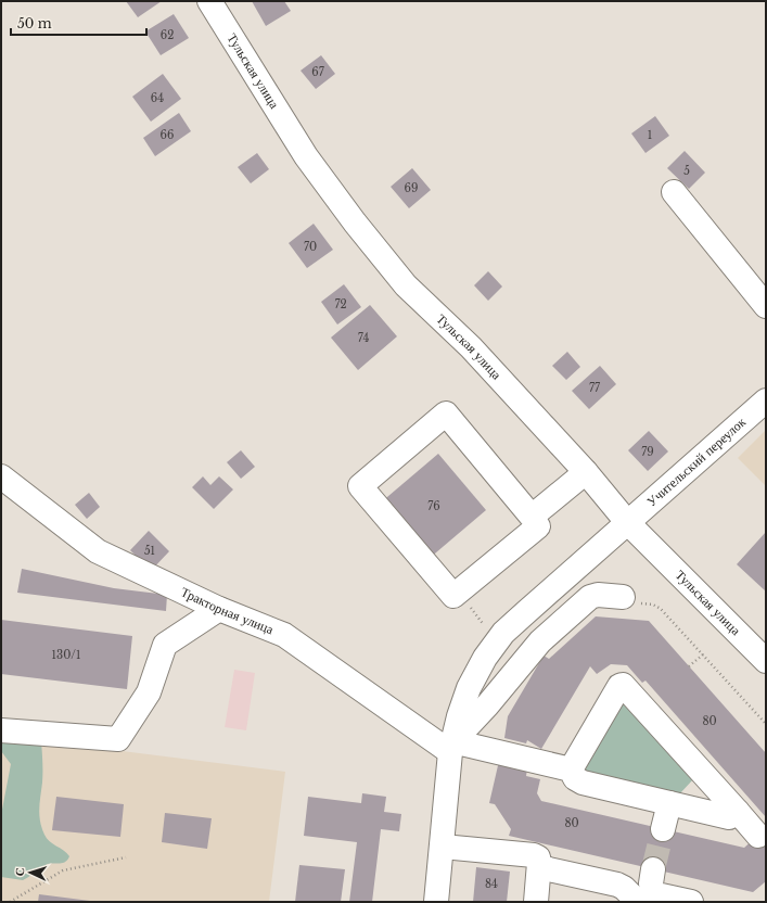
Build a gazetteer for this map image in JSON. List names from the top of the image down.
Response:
{
  "streets": {
    "street": ["Тульская улица", "Учительский переулок", "Тракторная улица"]
  },
  "crossings": [
    ["Тульская улица", "Учительский переулок"],
    ["Учительский переулок", "Тракторная улица"]
  ],
  "house_numbers": [
    "62",
    "67",
    "64",
    "66",
    "1",
    "5",
    "69",
    "70",
    "72",
    "74",
    "77",
    "79",
    "76",
    "51",
    "130/1",
    "80",
    "80",
    "84"
  ],
  "scale_bar": "50 m",
  "north": "left"
}
